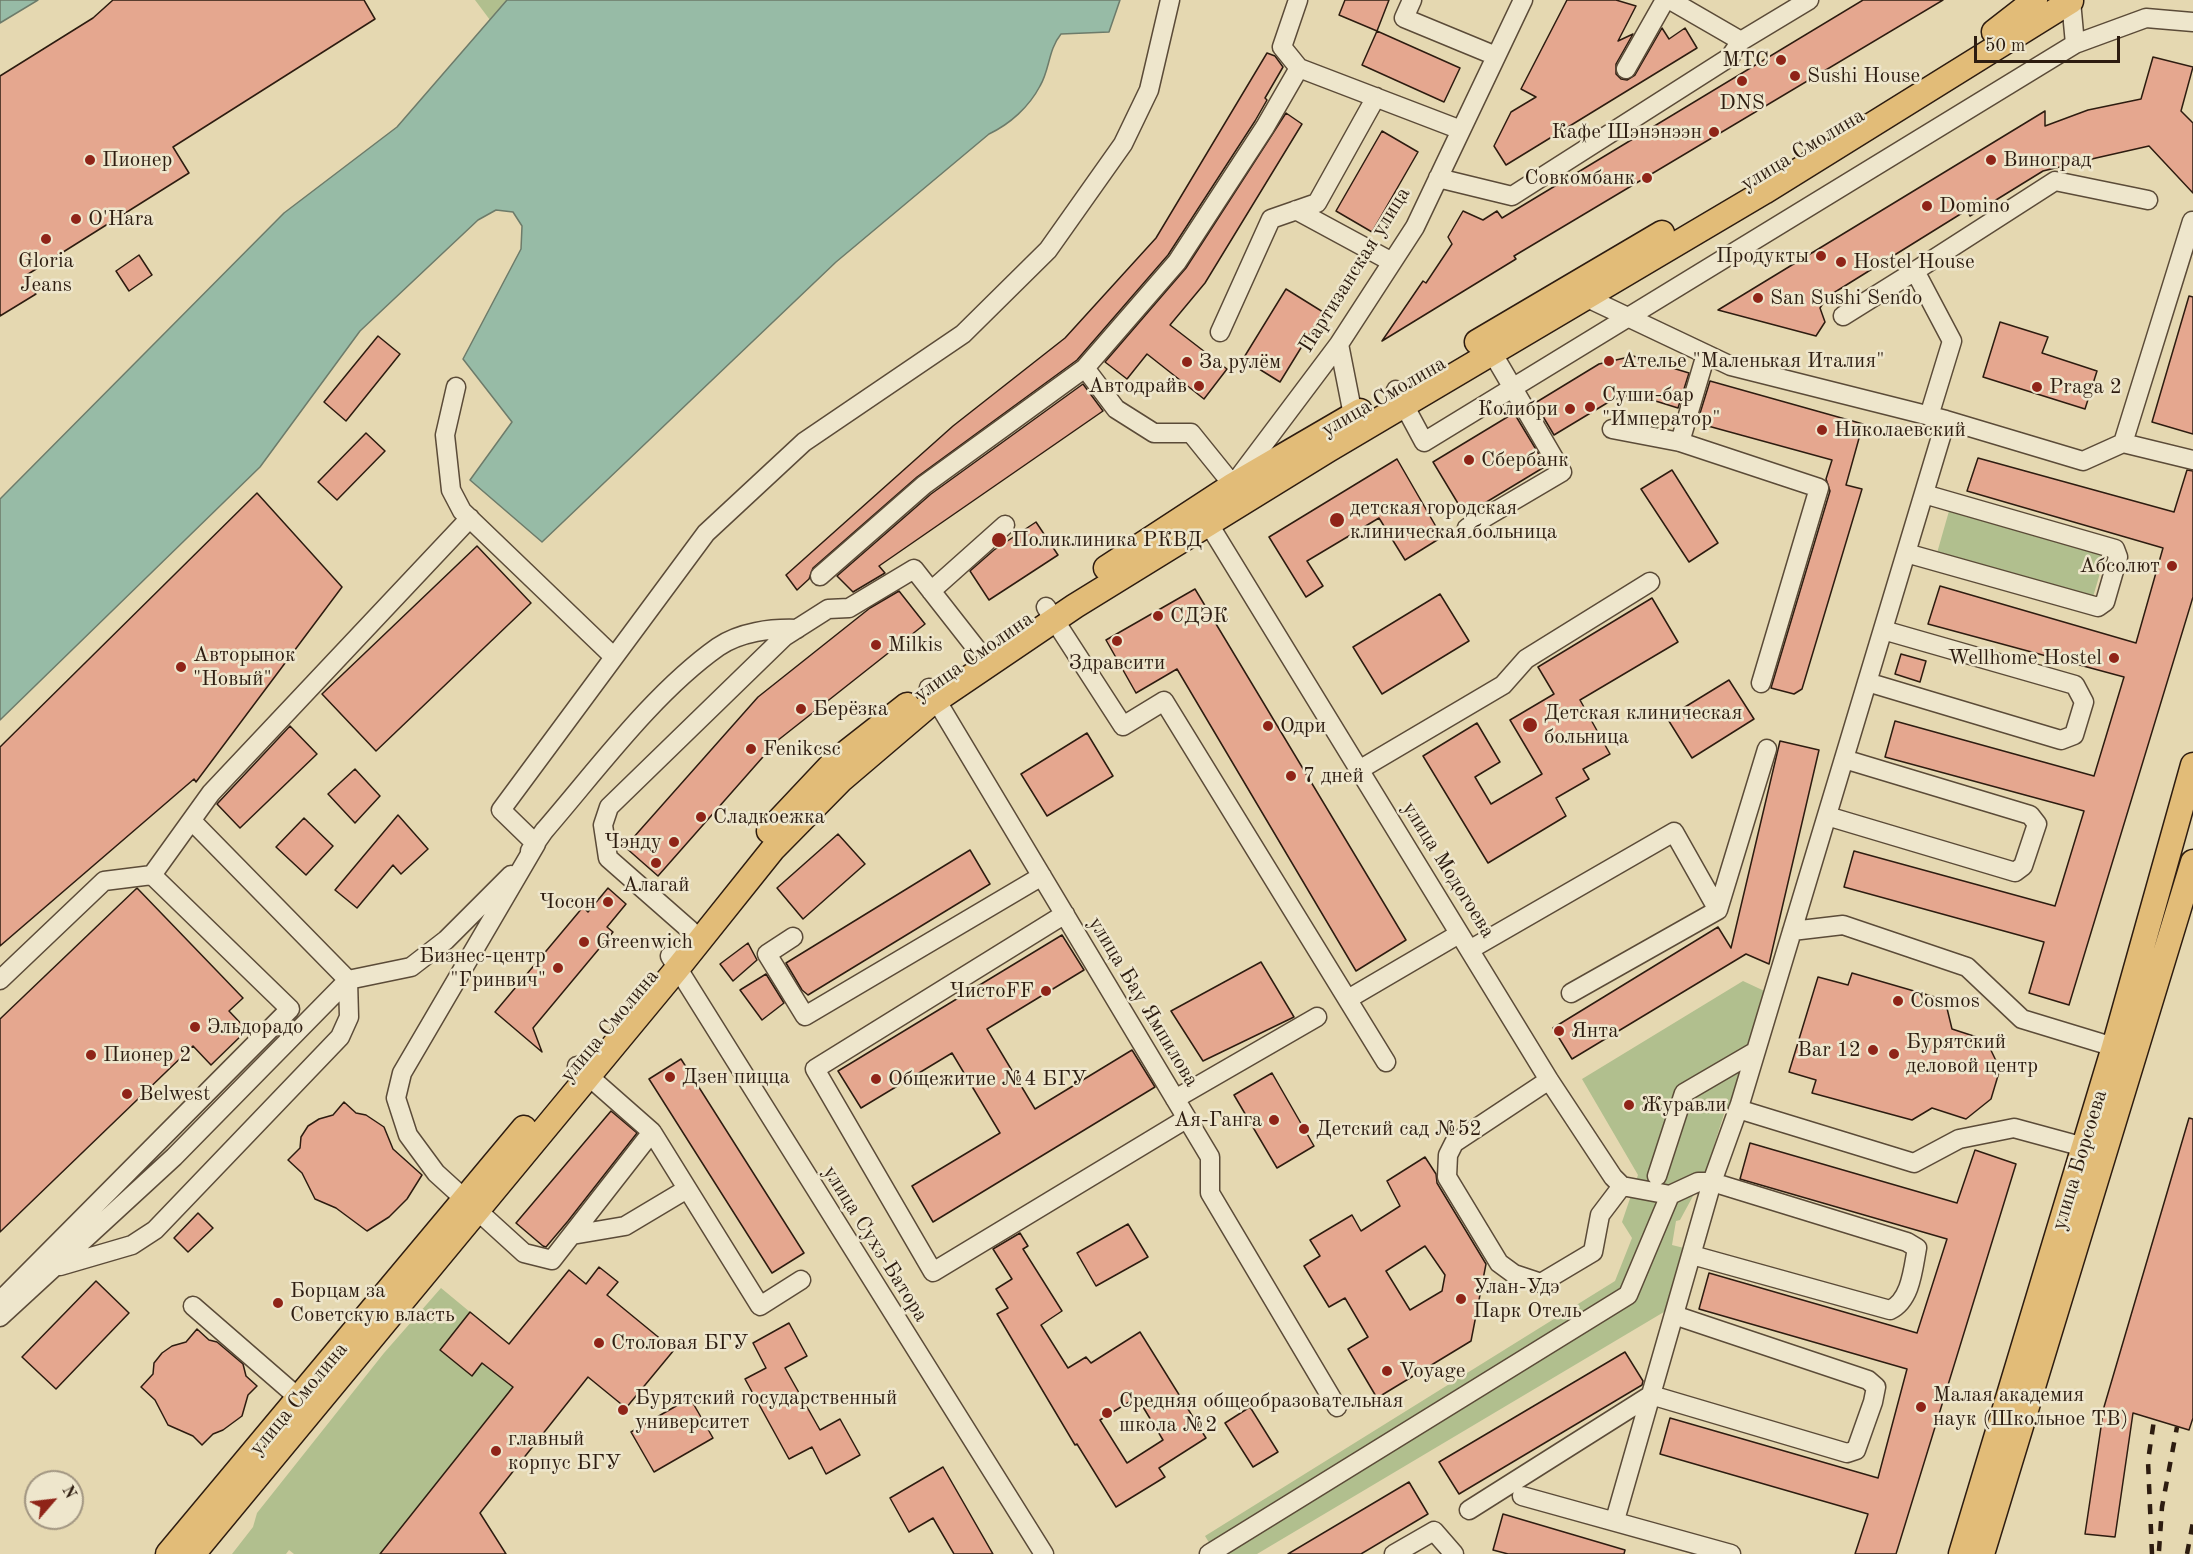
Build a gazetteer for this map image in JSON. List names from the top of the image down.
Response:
{
  "streets": {
    "main road": ["улица Смолина", "улица Борсоева"],
    "street": [
      "Партизанская улица",
      "улица Модогоева",
      "улица Бау Ямпилова",
      "улица Сухэ-Батора"
    ]
  },
  "crossings": [
    ["улица Смолина", "Партизанская улица"],
    ["улица Смолина", "улица Модогоева"],
    ["улица Смолина", "улица Бау Ямпилова"],
    ["улица Смолина", "улица Сухэ-Батора"]
  ],
  "places": [
    "МТС",
    "Sushi House",
    "DNS",
    "Кафе Шэнэнээн",
    "Пионер",
    "Виноград",
    "Совкомбанк",
    "Domino",
    "O'Hara",
    "Gloria Jeans",
    "Продукты",
    "Hostel House",
    "San Sushi Sendo",
    "Ателье \"Маленькая Италия\"",
    "За рулём",
    "Автодрайв",
    "Praga 2",
    "Суши-бар \"Император\"",
    "Колибри",
    "Николаевский",
    "Сбербанк",
    "детская городская клиническая больница",
    "Поликлиника РКВД",
    "Абсолют",
    "СДЭК",
    "Здравсити",
    "Milkis",
    "Wellhome Hostel",
    "Авторынок \"Новый\"",
    "Берёзка",
    "Детская клиническая больница",
    "Одри",
    "Fenikcsc",
    "7 дней",
    "Сладкоежка",
    "Чэнду",
    "Алагай",
    "Чосон",
    "Greenwich",
    "Бизнес-центр \"Гринвич\"",
    "ЧистоFF",
    "Cosmos",
    "Эльдорадо",
    "Янта",
    "Bar 12",
    "Бурятский деловой центр",
    "Пионер 2",
    "Дзен пицца",
    "Общежитие №4 БГУ",
    "Belwest",
    "Журавли",
    "Ая-Ганга",
    "Детский сад №52",
    "Улан-Удэ Парк Отель",
    "Борцам за Советскую власть",
    "Столовая БГУ",
    "Voyage",
    "Малая академия наук (Школьное ТВ)",
    "Бурятский государственный университет",
    "Средняя общеобразовательная школа №2",
    "главный корпус БГУ"
  ],
  "scale_bar": "50 m",
  "north": "top right"
}
